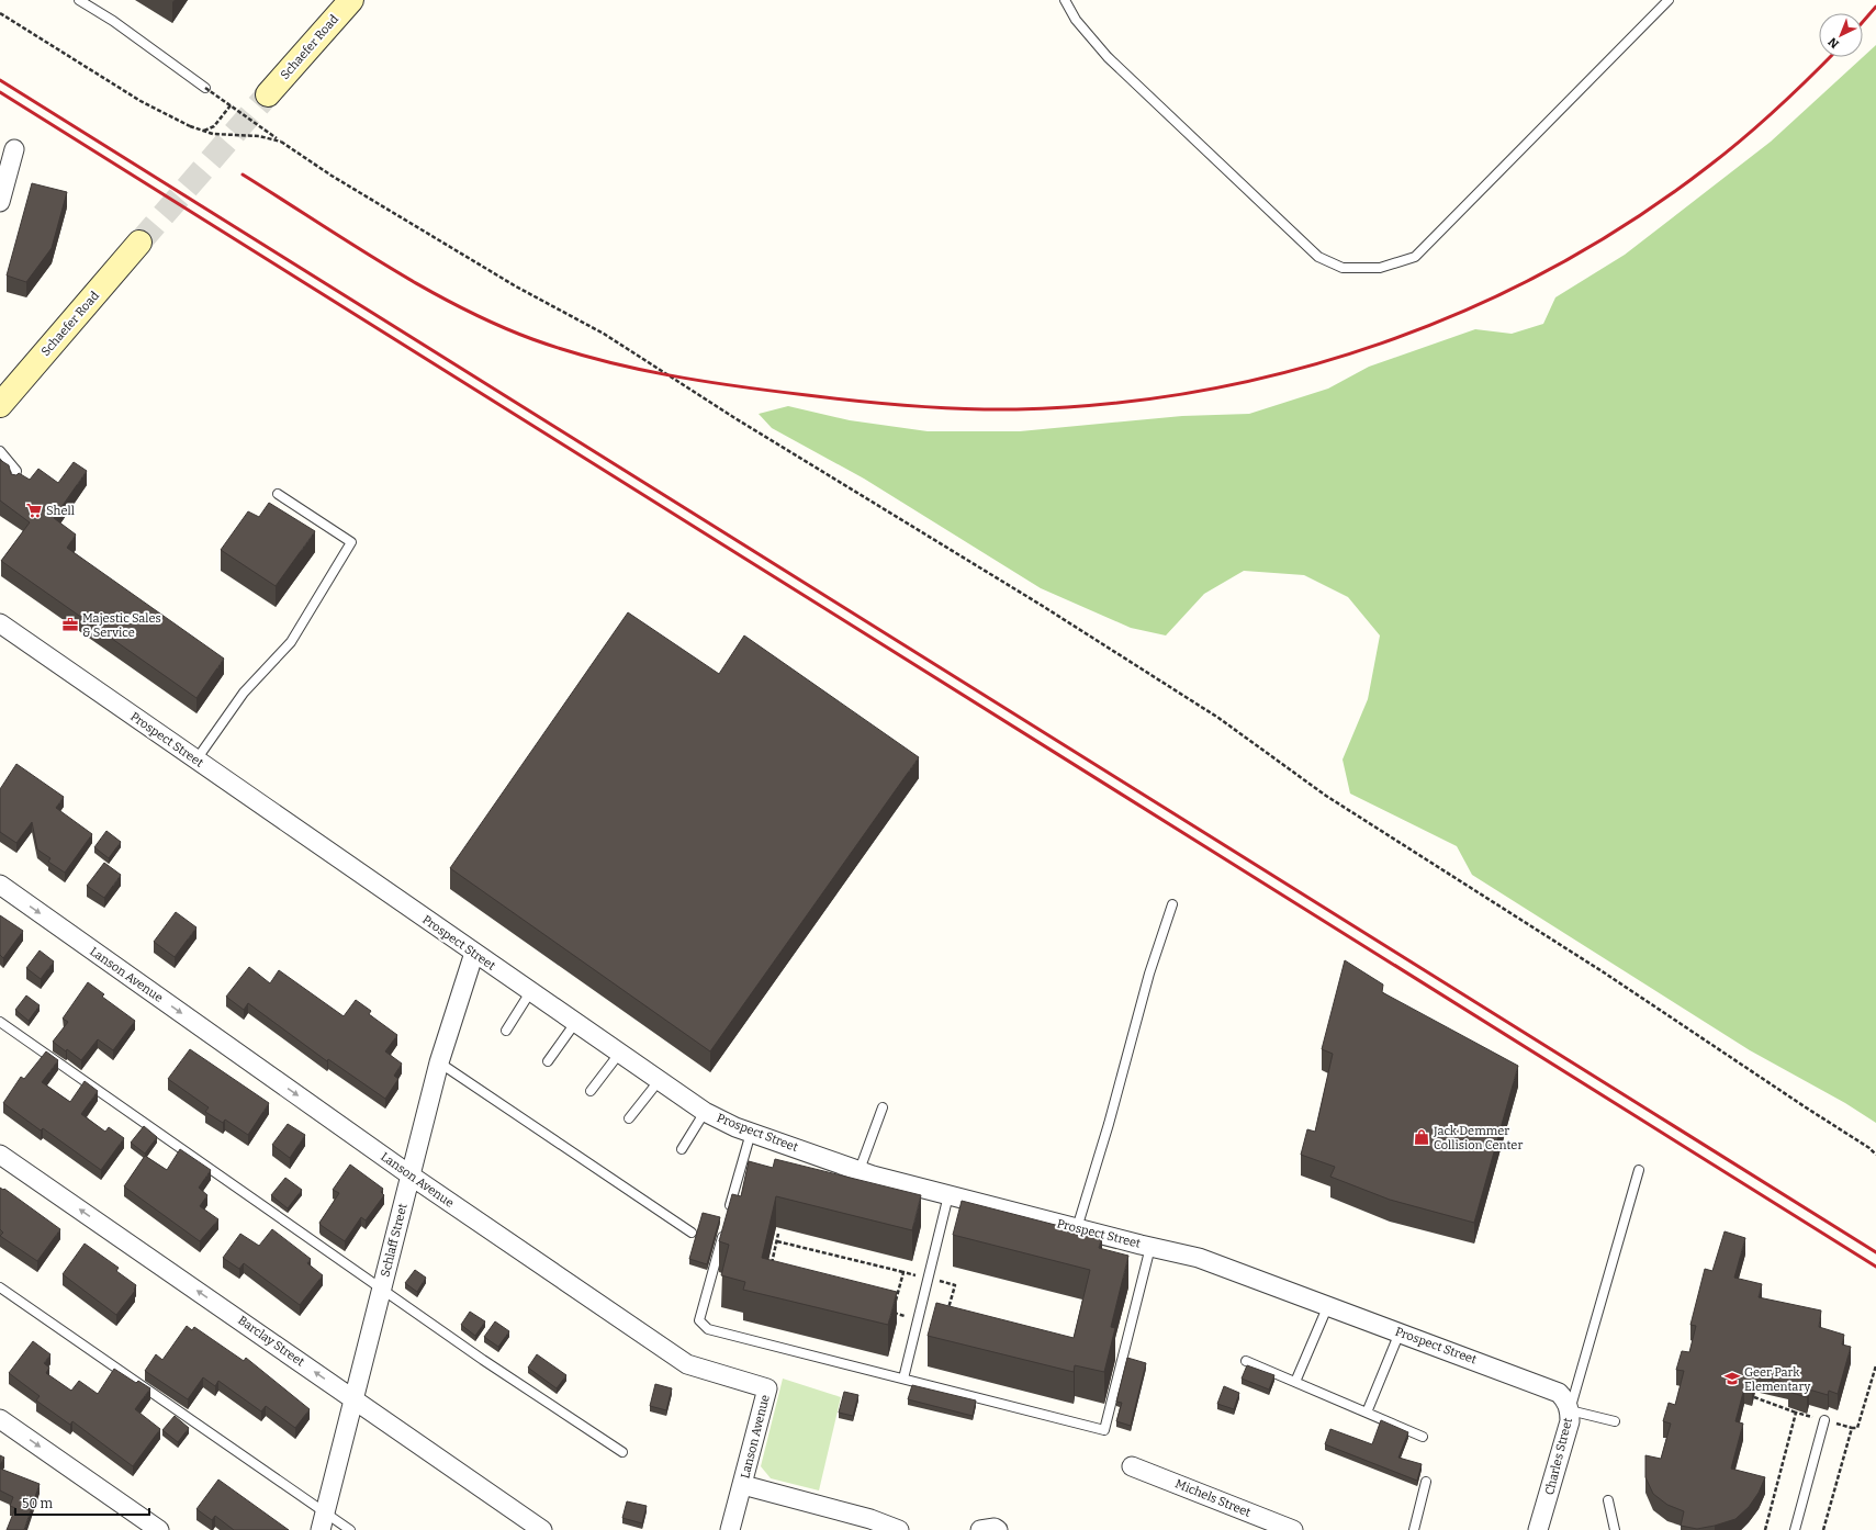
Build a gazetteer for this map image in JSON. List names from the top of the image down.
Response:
{
  "streets": {
    "main road": ["Schaefer Road"],
    "street": [
      "Prospect Street",
      "Lanson Avenue",
      "Schlaff Street",
      "Barclay Street",
      "Charles Street",
      "Michels Street"
    ]
  },
  "crossings": [
    ["Prospect Street", "Schlaff Street"],
    ["Prospect Street", "Charles Street"],
    ["Lanson Avenue", "Schlaff Street"],
    ["Schlaff Street", "Barclay Street"]
  ],
  "one_way": ["Lanson Avenue", "Barclay Street"],
  "places": {
    "supermarket": ["Shell"],
    "office": ["Majestic Sales & Service"],
    "shop": ["Jack Demmer Collision Center"],
    "school or university": ["Geer Park Elementary"]
  },
  "scale_bar": "50 m",
  "north": "bottom left"
}
